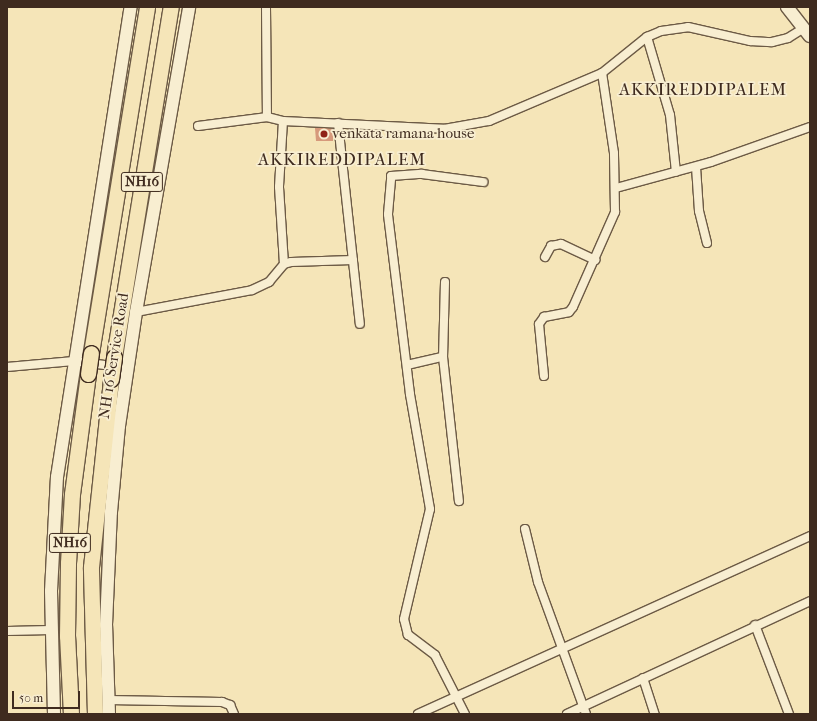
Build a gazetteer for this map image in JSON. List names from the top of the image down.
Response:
{
  "streets": {
    "highway": ["NH16"],
    "street": ["NH 16 Service Road"]
  },
  "districts": ["AKKIREDDIPALEM", "AKKIREDDIPALEM"],
  "places": ["venkata ramana house"],
  "scale_bar": "50 m"
}
